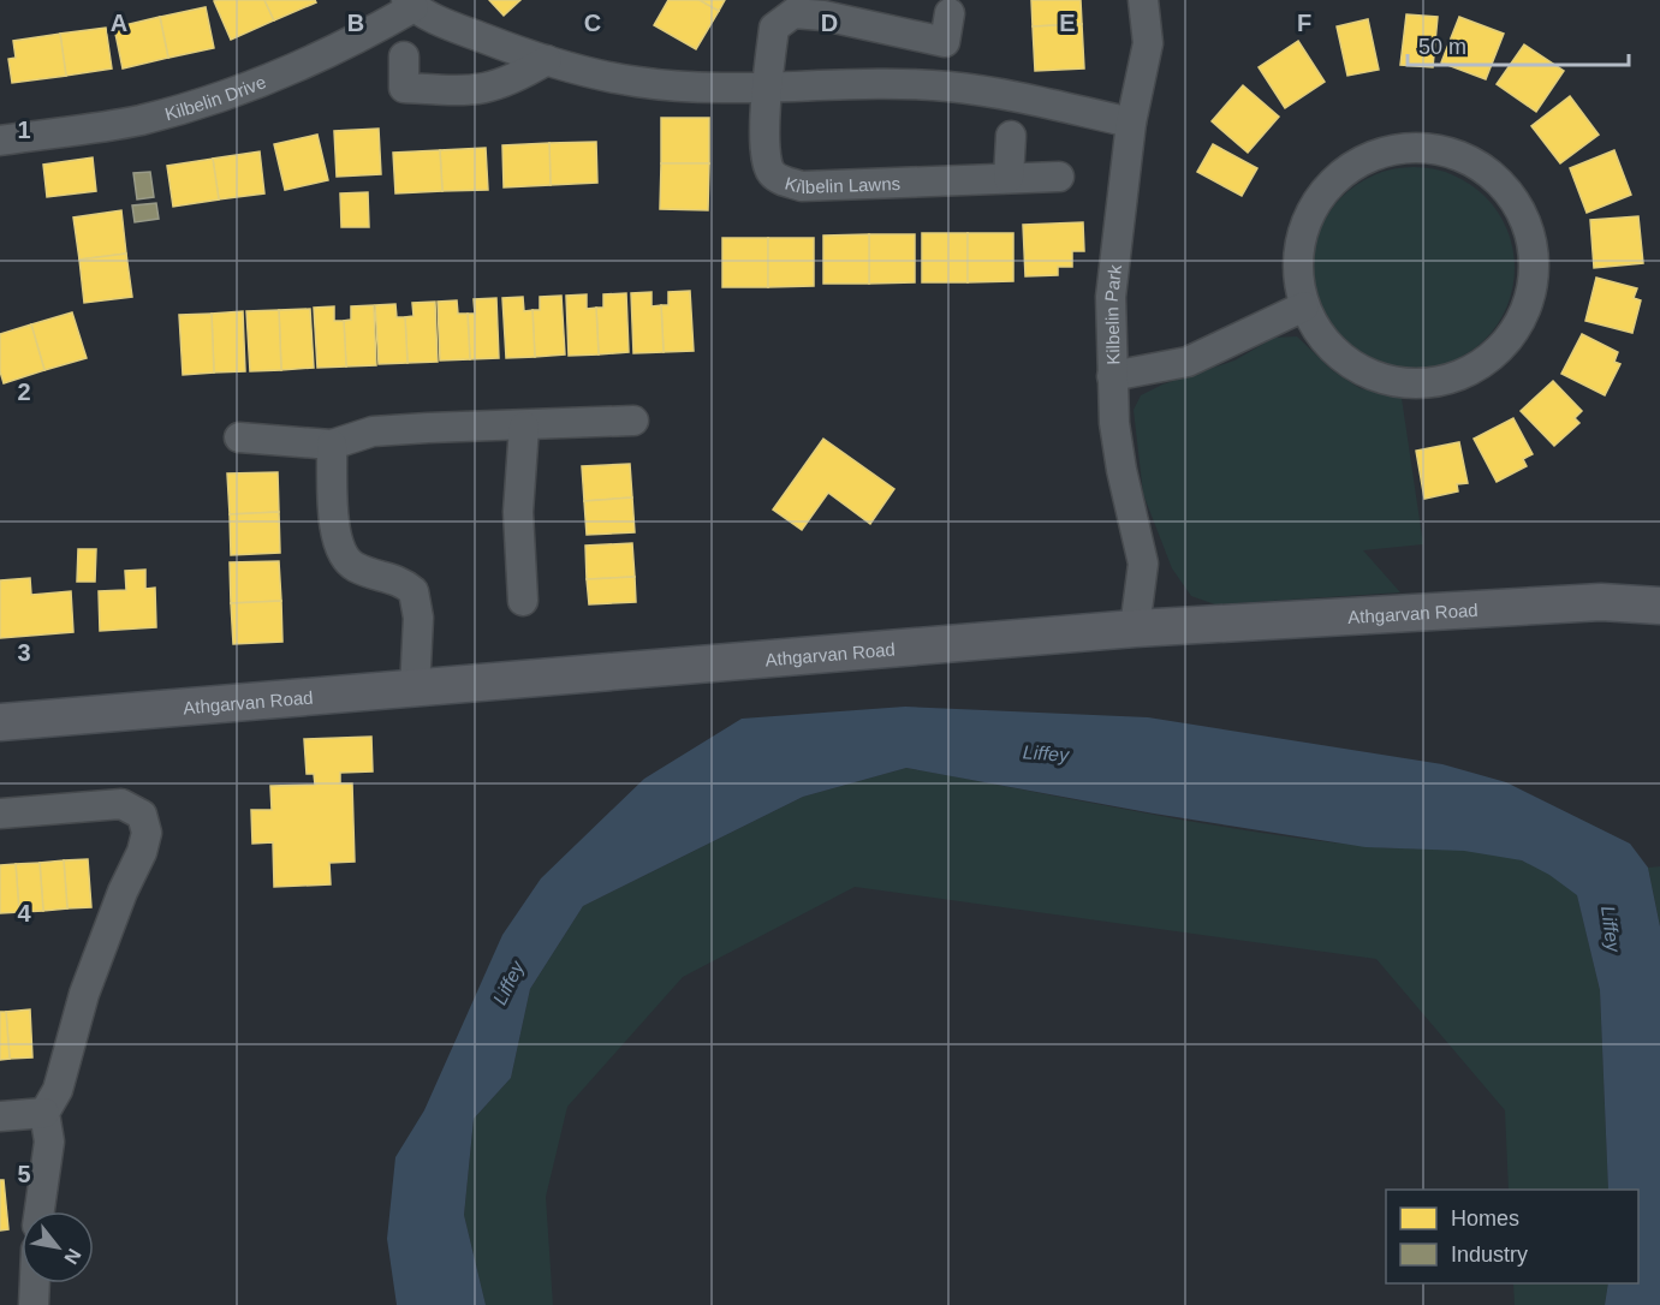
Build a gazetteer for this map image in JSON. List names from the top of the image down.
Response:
{
  "streets": {
    "main road": ["Athgarvan Road"],
    "street": ["Kilbelin Drive", "Kilbelin Lawns", "Kilbelin Park"]
  },
  "crossings": [
    ["Kilbelin Park", "Athgarvan Road"]
  ],
  "water": ["Liffey"],
  "legend": ["Homes", "Industry"],
  "scale_bar": "50 m",
  "north": "bottom right",
  "grid": {
    "columns": [
      "A",
      "B",
      "C",
      "D",
      "E",
      "F"
    ],
    "rows": [
      "1",
      "2",
      "3",
      "4",
      "5"
    ]
  }
}
